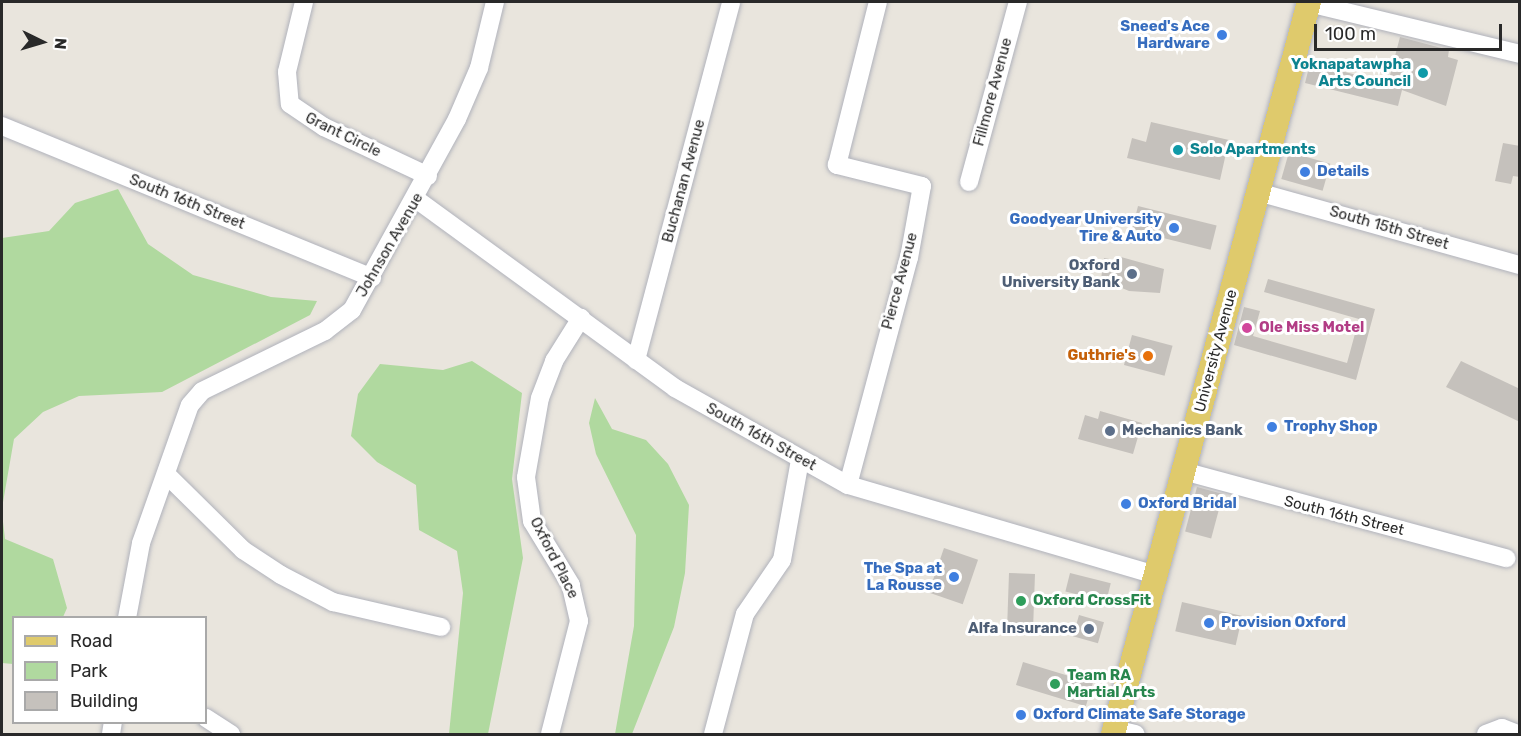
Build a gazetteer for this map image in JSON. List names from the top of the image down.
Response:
{
  "streets": {
    "main road": ["University Avenue"],
    "street": [
      "Fillmore Avenue",
      "Grant Circle",
      "Buchanan Avenue",
      "South 16th Street",
      "South 15th Street",
      "Johnson Avenue",
      "Pierce Avenue",
      "Oxford Place"
    ]
  },
  "crossings": [
    ["Grant Circle", "Johnson Avenue"],
    ["Buchanan Avenue", "South 16th Street"],
    ["South 16th Street", "Johnson Avenue"],
    ["South 16th Street", "Pierce Avenue"],
    ["South 16th Street", "University Avenue"],
    ["South 16th Street", "Oxford Place"],
    ["South 15th Street", "University Avenue"]
  ],
  "places": [
    "Sneed's Ace Hardware",
    "Yoknapatawpha Arts Council",
    "Solo Apartments",
    "Details",
    "Goodyear University Tire & Auto",
    "Oxford University Bank",
    "Ole Miss Motel",
    "Guthrie's",
    "Trophy Shop",
    "Mechanics Bank",
    "Oxford Bridal",
    "The Spa at La Rousse",
    "Oxford CrossFit",
    "Provision Oxford",
    "Alfa Insurance",
    "Team RA Martial Arts",
    "Oxford Climate Safe Storage"
  ],
  "legend": ["Road", "Park", "Building"],
  "scale_bar": "100 m",
  "north": "right"
}
